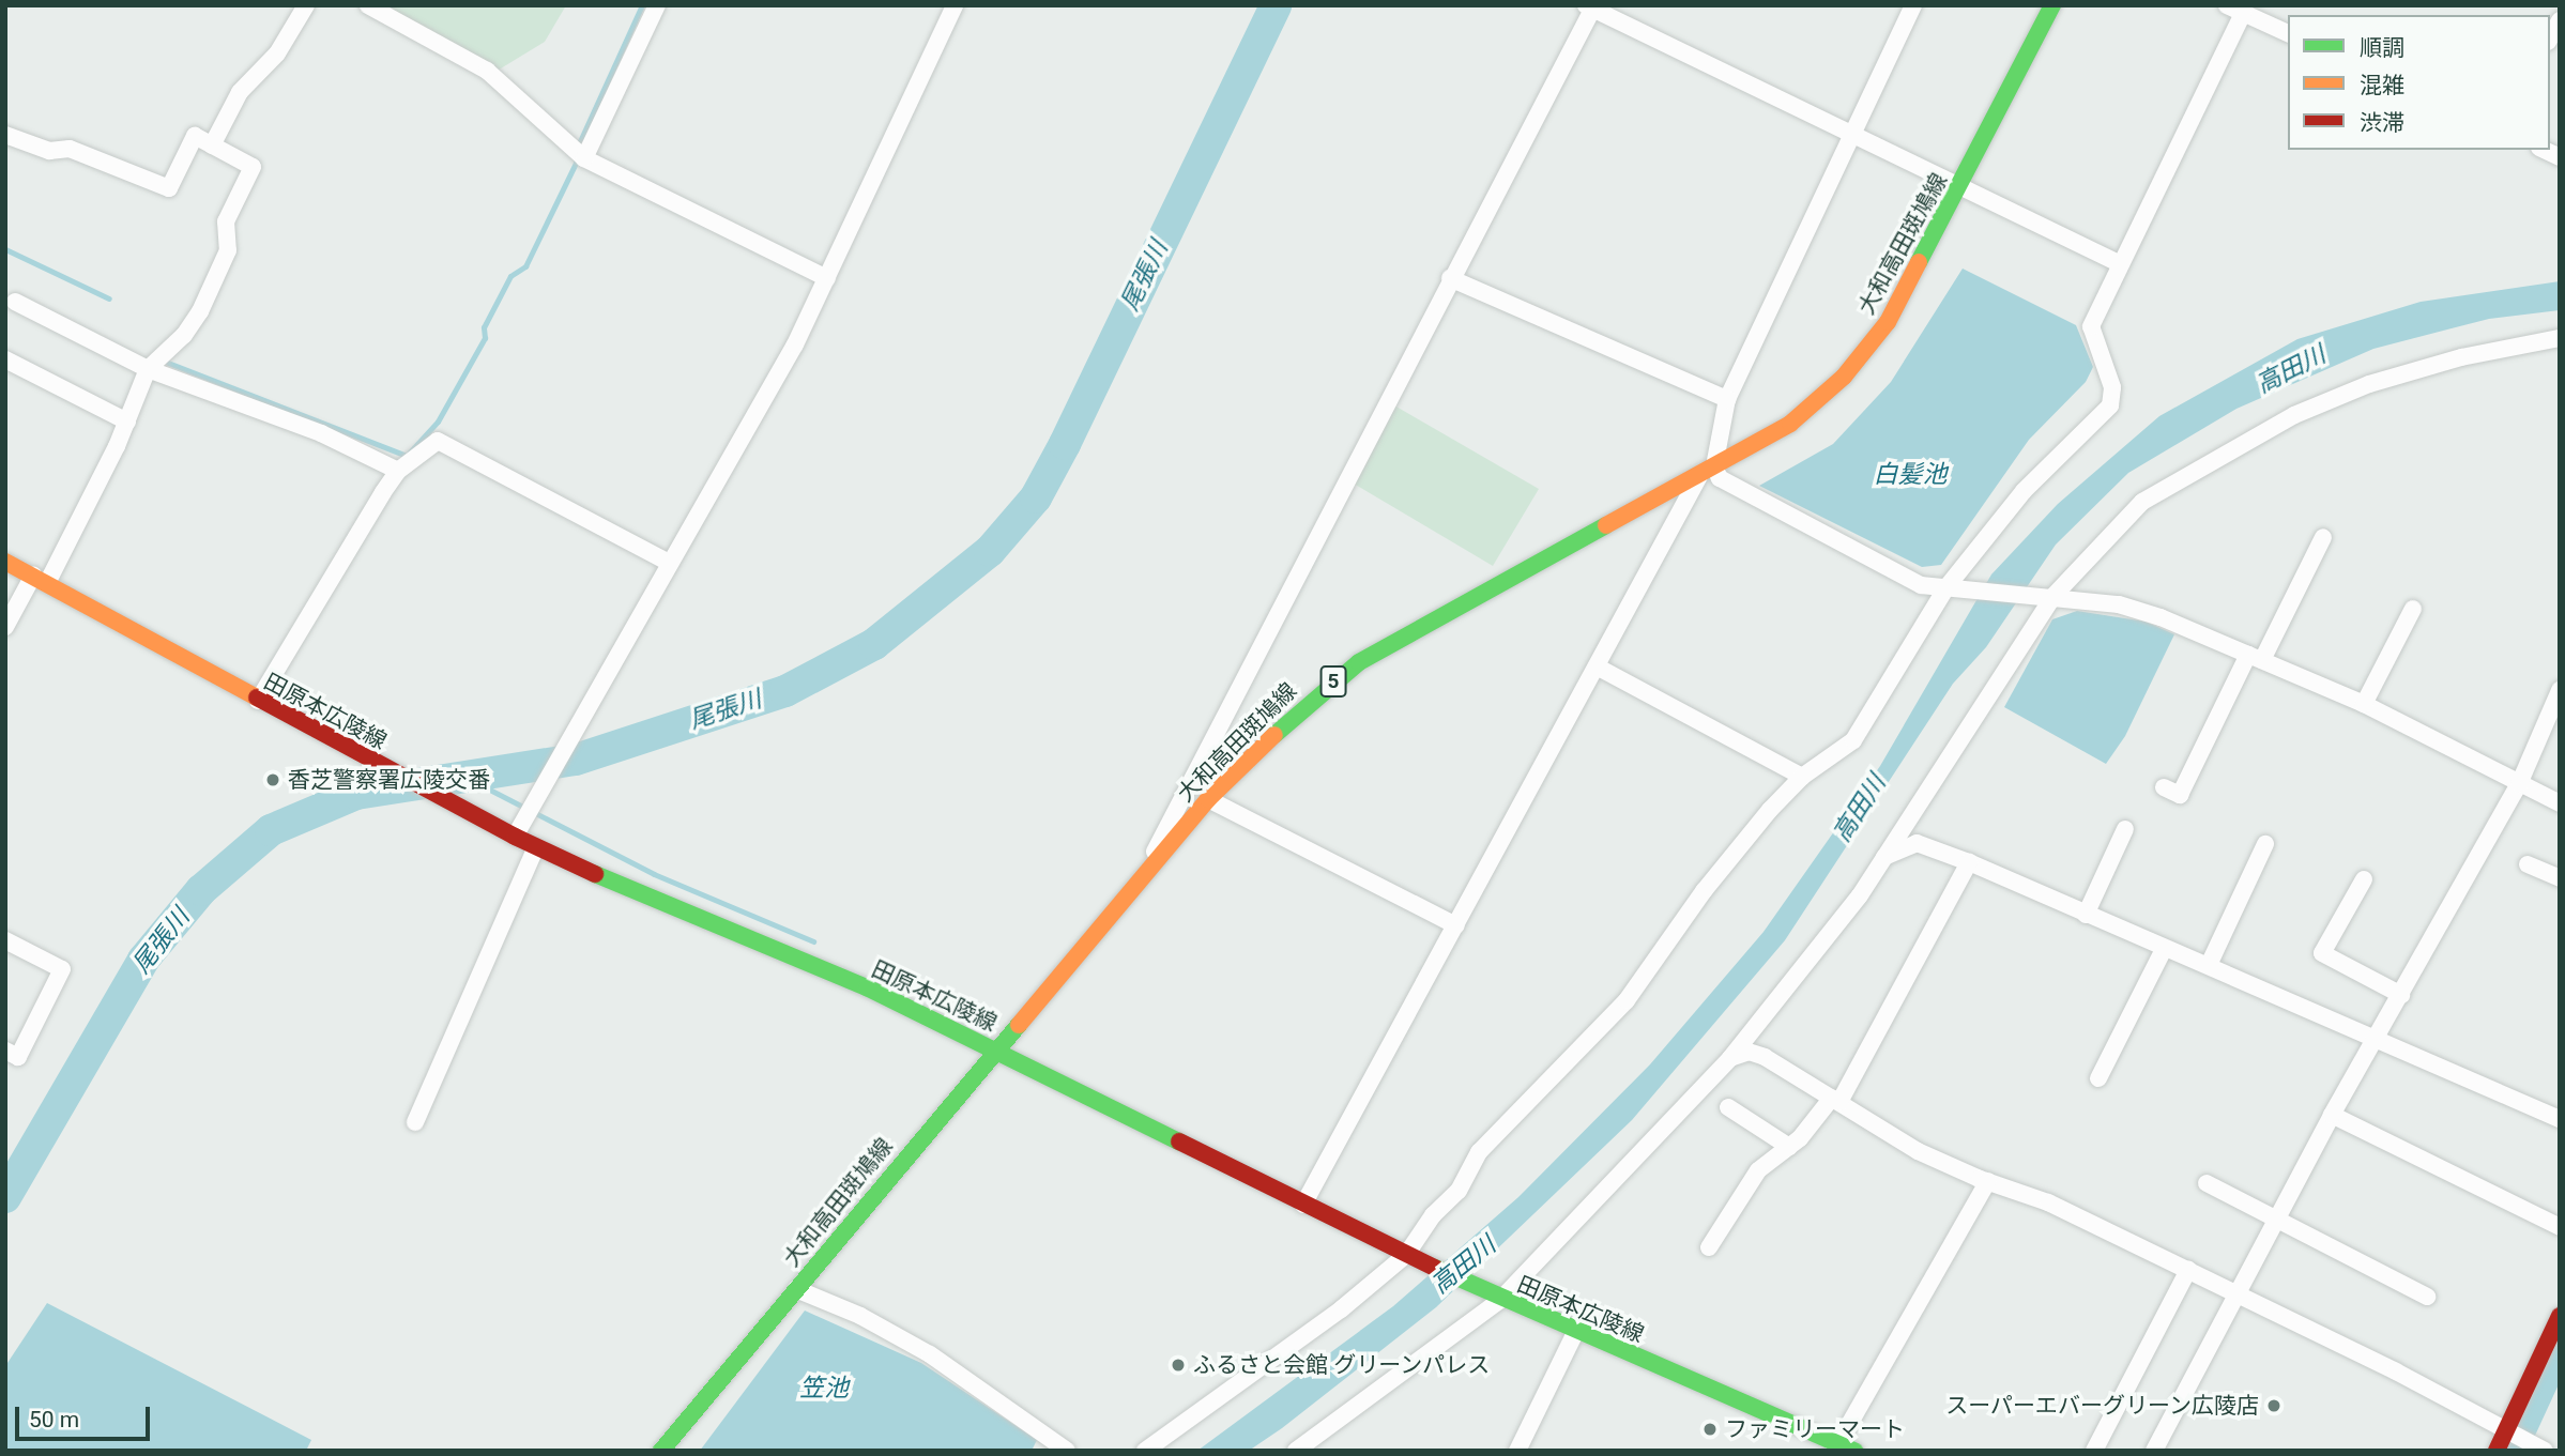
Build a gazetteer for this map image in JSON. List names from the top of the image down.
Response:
{
  "streets": {
    "main road": ["大和高田斑鳩線", "5", "田原本広陵線"]
  },
  "crossings": [
    ["大和高田斑鳩線", "田原本広陵線"]
  ],
  "water": [
    "尾張川",
    "高田川",
    "白髪池",
    "笠池"
  ],
  "places": [
    "香芝警察署広陵交番",
    "ふるさと会館 グリーンパレス",
    "スーパーエバーグリーン広陵店",
    "ファミリーマート"
  ],
  "legend": ["順調", "混雑", "渋滞"],
  "scale_bar": "50 m"
}
